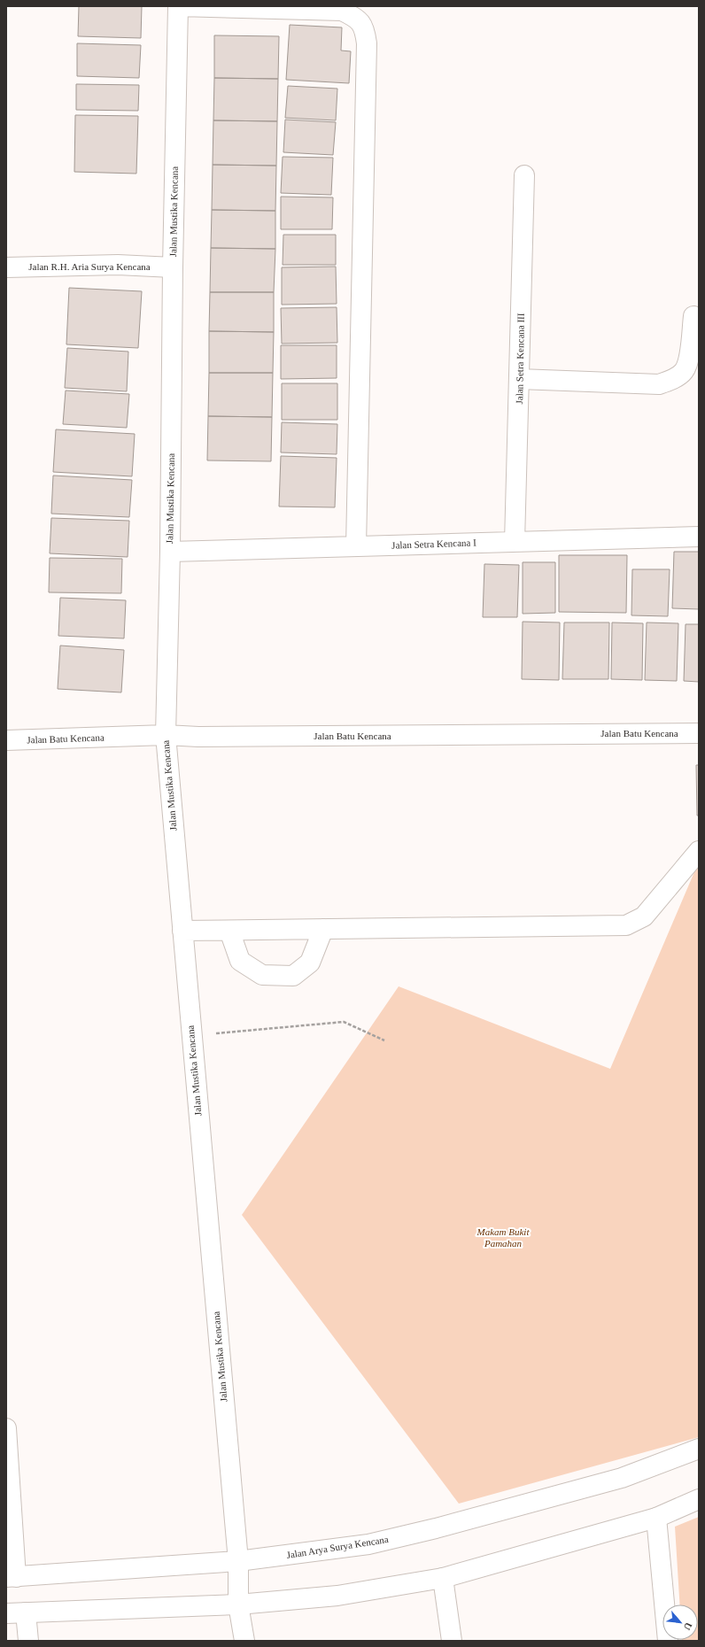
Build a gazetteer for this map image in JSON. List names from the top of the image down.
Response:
{
  "streets": {
    "street": [
      "Jalan Mustika Kencana",
      "Jalan R.H. Aria Surya Kencana",
      "Jalan Setra Kencana III",
      "Jalan Setra Kencana I",
      "Jalan Batu Kencana",
      "Jalan Arya Surya Kencana"
    ]
  },
  "crossings": [
    ["Jalan Mustika Kencana", "Jalan R.H. Aria Surya Kencana"],
    ["Jalan Mustika Kencana", "Jalan Setra Kencana I"],
    ["Jalan Mustika Kencana", "Jalan Batu Kencana"],
    ["Jalan Mustika Kencana", "Jalan Arya Surya Kencana"],
    ["Jalan Setra Kencana III", "Jalan Setra Kencana I"]
  ],
  "parks": ["Makam Bukit Pamahan"],
  "north": "bottom right"
}
